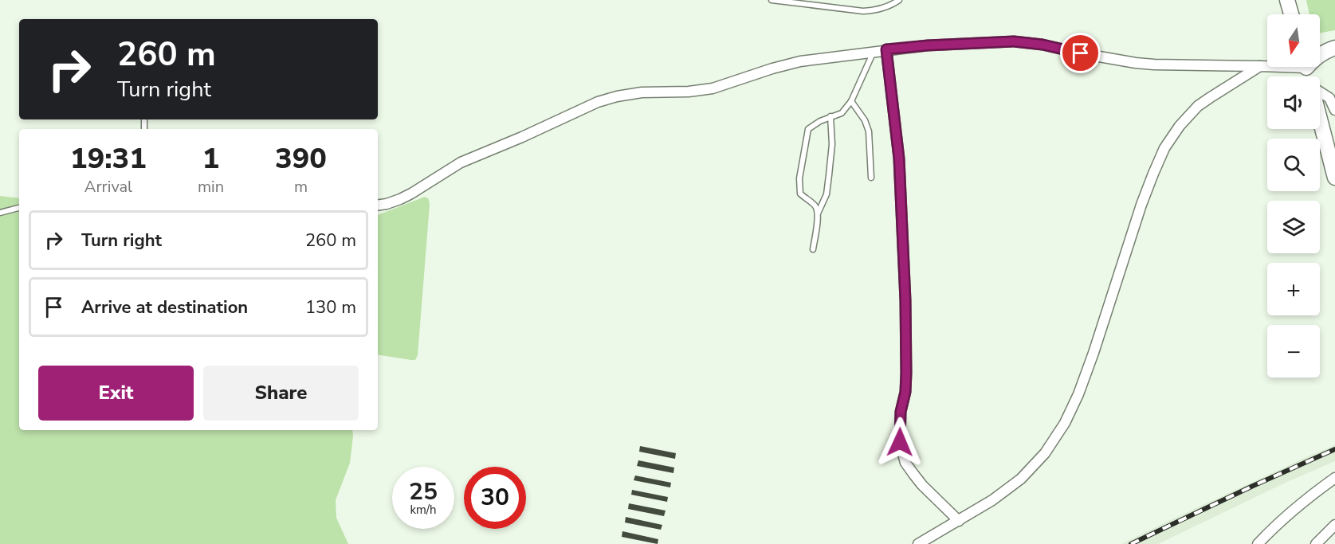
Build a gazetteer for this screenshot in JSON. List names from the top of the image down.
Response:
{
  "north": "bottom",
  "page": {
    "map_buttons": ["+", "−"],
    "turn": ["260 m", "Turn right"],
    "eta": [
      "19:31",
      "Arrival",
      "1",
      "min",
      "390",
      "m"
    ],
    "list": [
      {
        "name": "Turn right",
        "value": "260 m"
      },
      {
        "name": "Arrive at destination",
        "value": "130 m"
      }
    ],
    "buttons": ["Exit", "Share"],
    "speed": "25 km/h",
    "limit": "30"
  }
}
